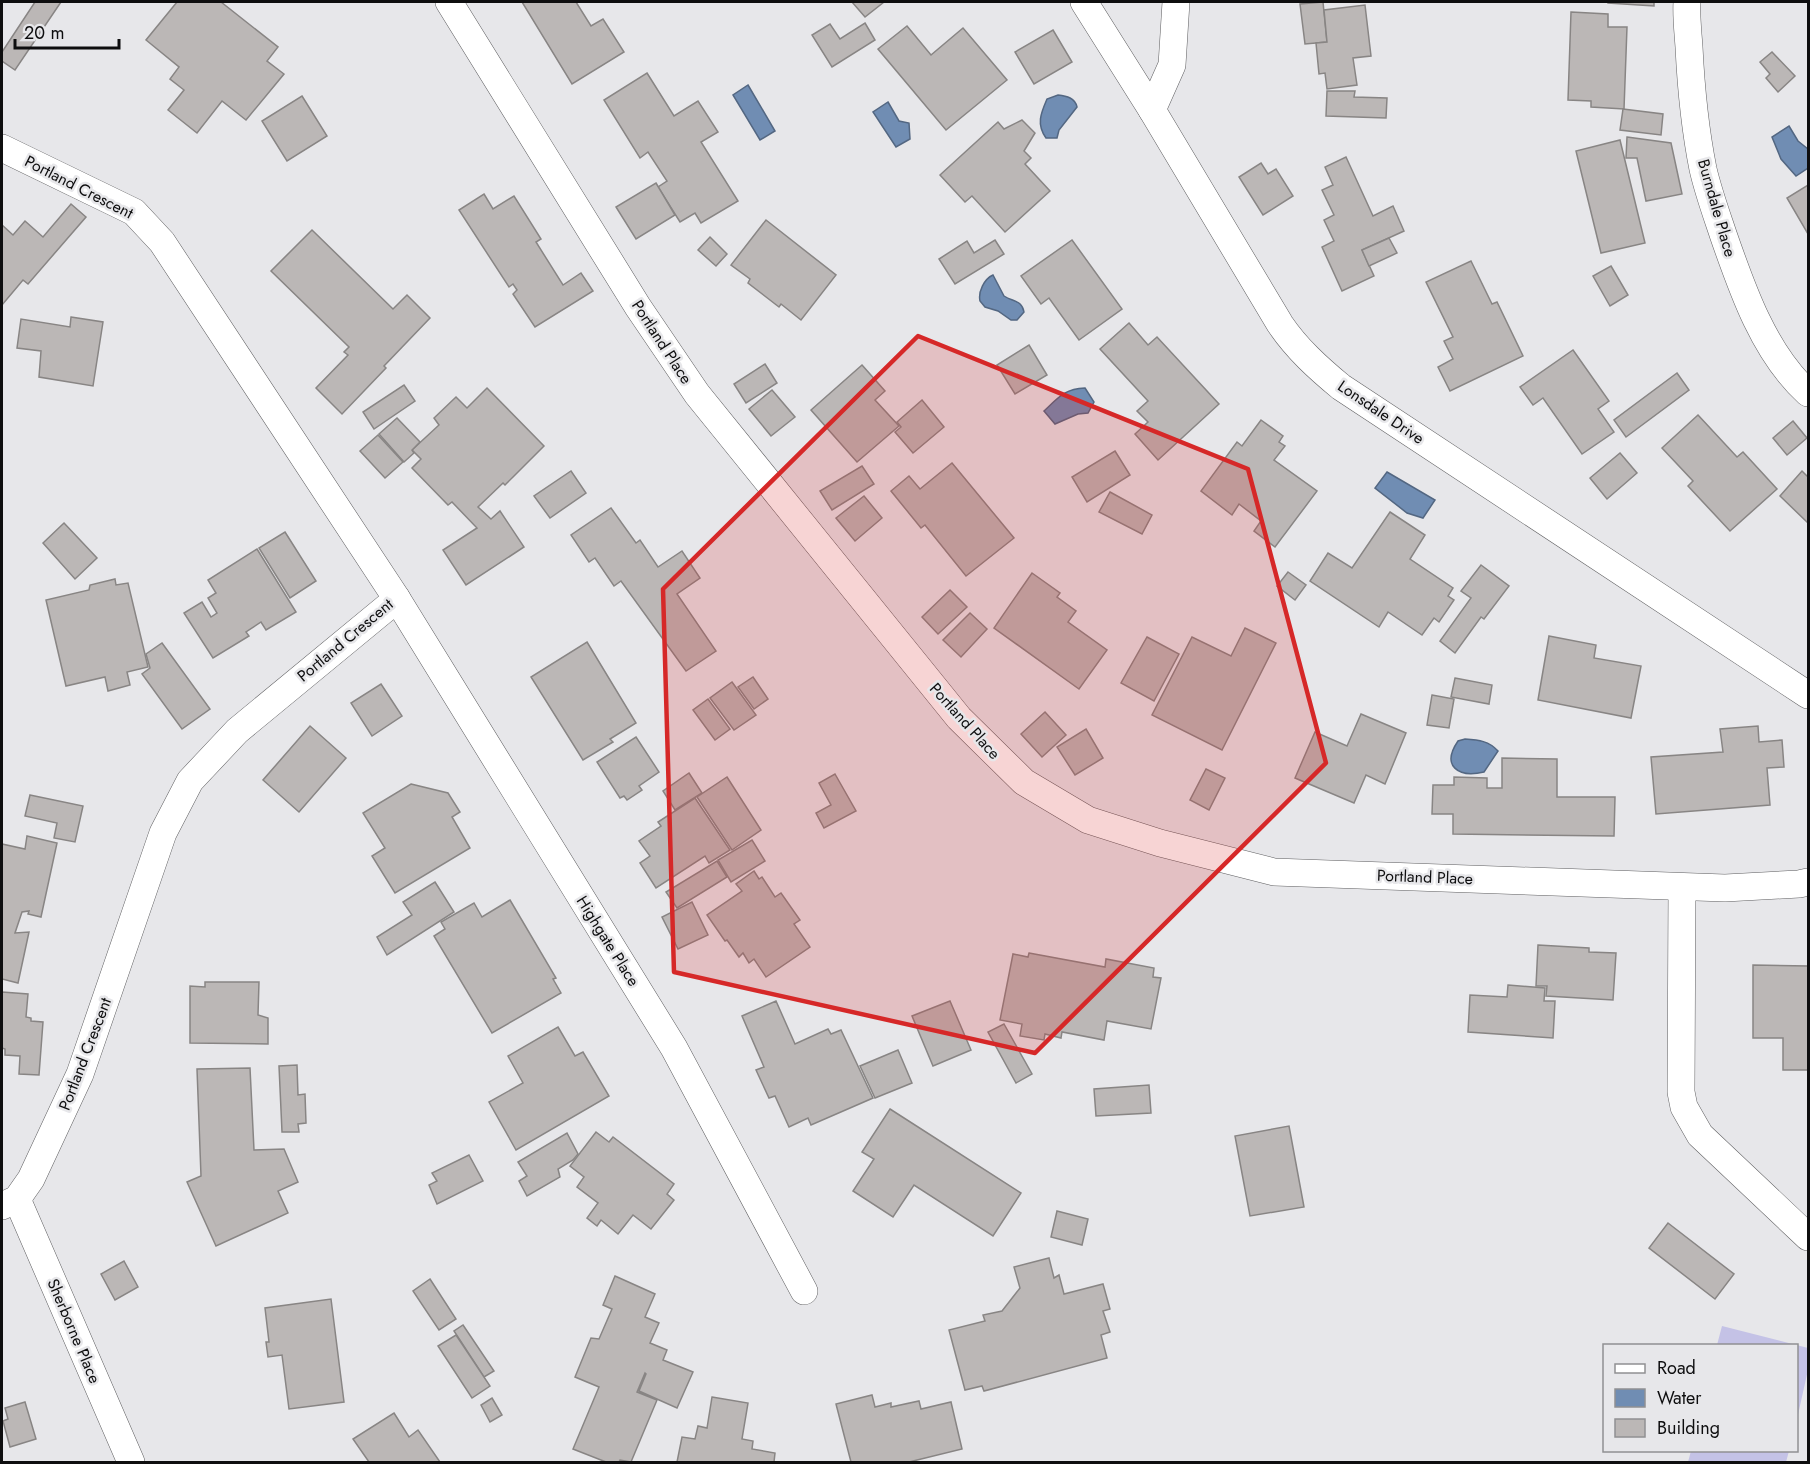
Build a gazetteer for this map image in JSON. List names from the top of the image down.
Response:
{
  "streets": {
    "street": [
      "Portland Crescent",
      "Burndale Place",
      "Portland Place",
      "Lonsdale Drive",
      "Highgate Place",
      "Sherborne Place"
    ]
  },
  "crossings": [
    ["Portland Crescent", "Highgate Place"],
    ["Portland Crescent", "Sherborne Place"]
  ],
  "legend": ["Road", "Water", "Building"],
  "scale_bar": "20 m"
}
